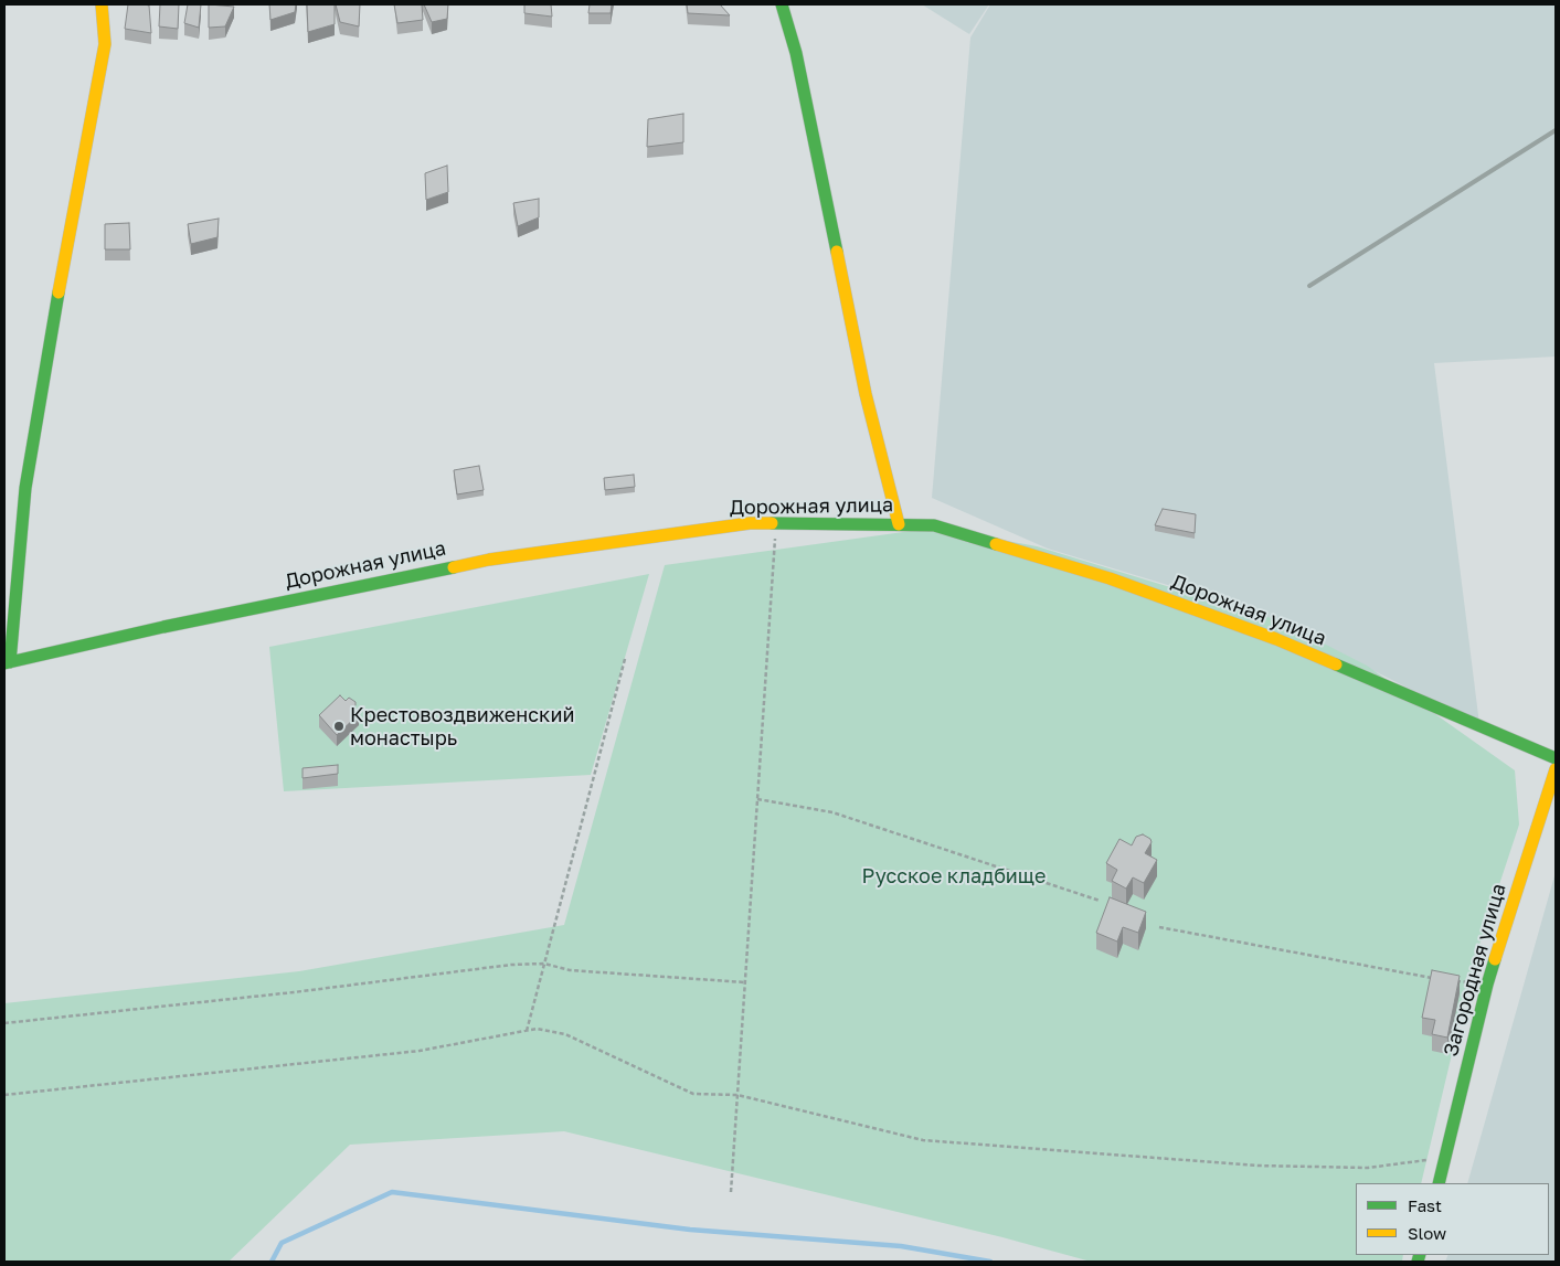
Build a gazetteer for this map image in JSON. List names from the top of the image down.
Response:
{
  "streets": {
    "street": ["Дорожная улица", "Загородная улица"]
  },
  "parks": ["Русское кладбище"],
  "places": ["Крестовоздвиженский монастырь"],
  "legend": ["Fast", "Slow"]
}
